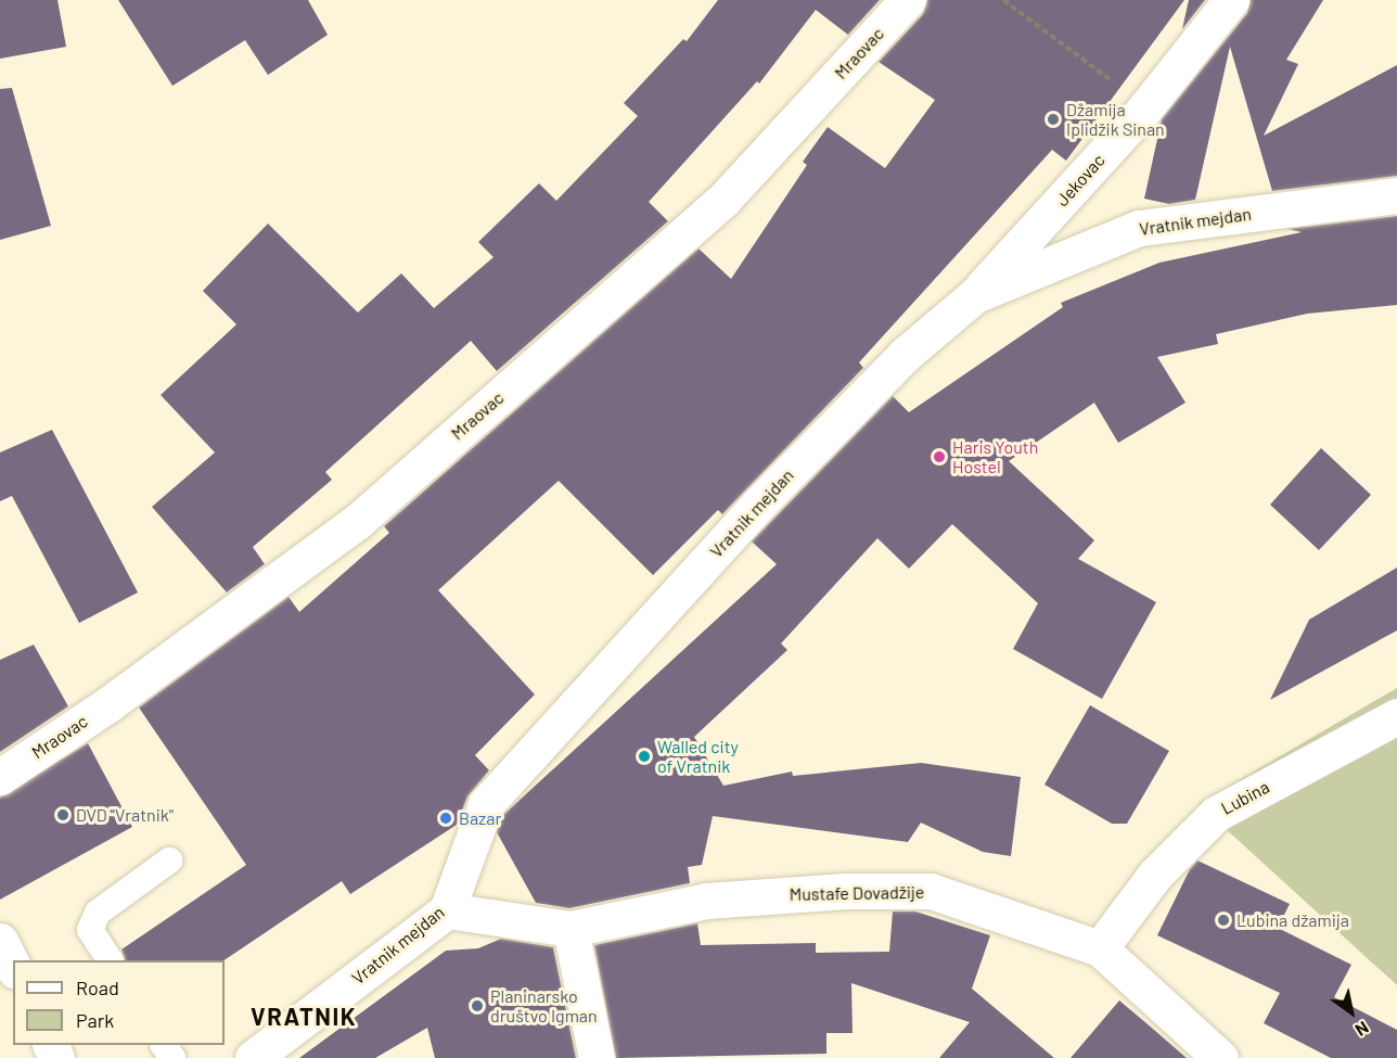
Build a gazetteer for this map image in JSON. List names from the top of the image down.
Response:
{
  "streets": {
    "street": [
      "Mraovac",
      "Jekovac",
      "Vratnik mejdan",
      "Lubina",
      "Mustafe Dovadžije"
    ]
  },
  "crossings": [
    ["Jekovac", "Vratnik mejdan"],
    ["Vratnik mejdan", "Mustafe Dovadžije"],
    ["Lubina", "Mustafe Dovadžije"]
  ],
  "districts": ["VRATNIK"],
  "places": [
    "Džamija Iplidžik Sinan",
    "Haris Youth Hostel",
    "Walled city of Vratnik",
    "DVD \"Vratnik\"",
    "Bazar",
    "Lubina džamija",
    "Planinarsko društvo Igman"
  ],
  "legend": ["Road", "Park"],
  "north": "bottom right"
}
